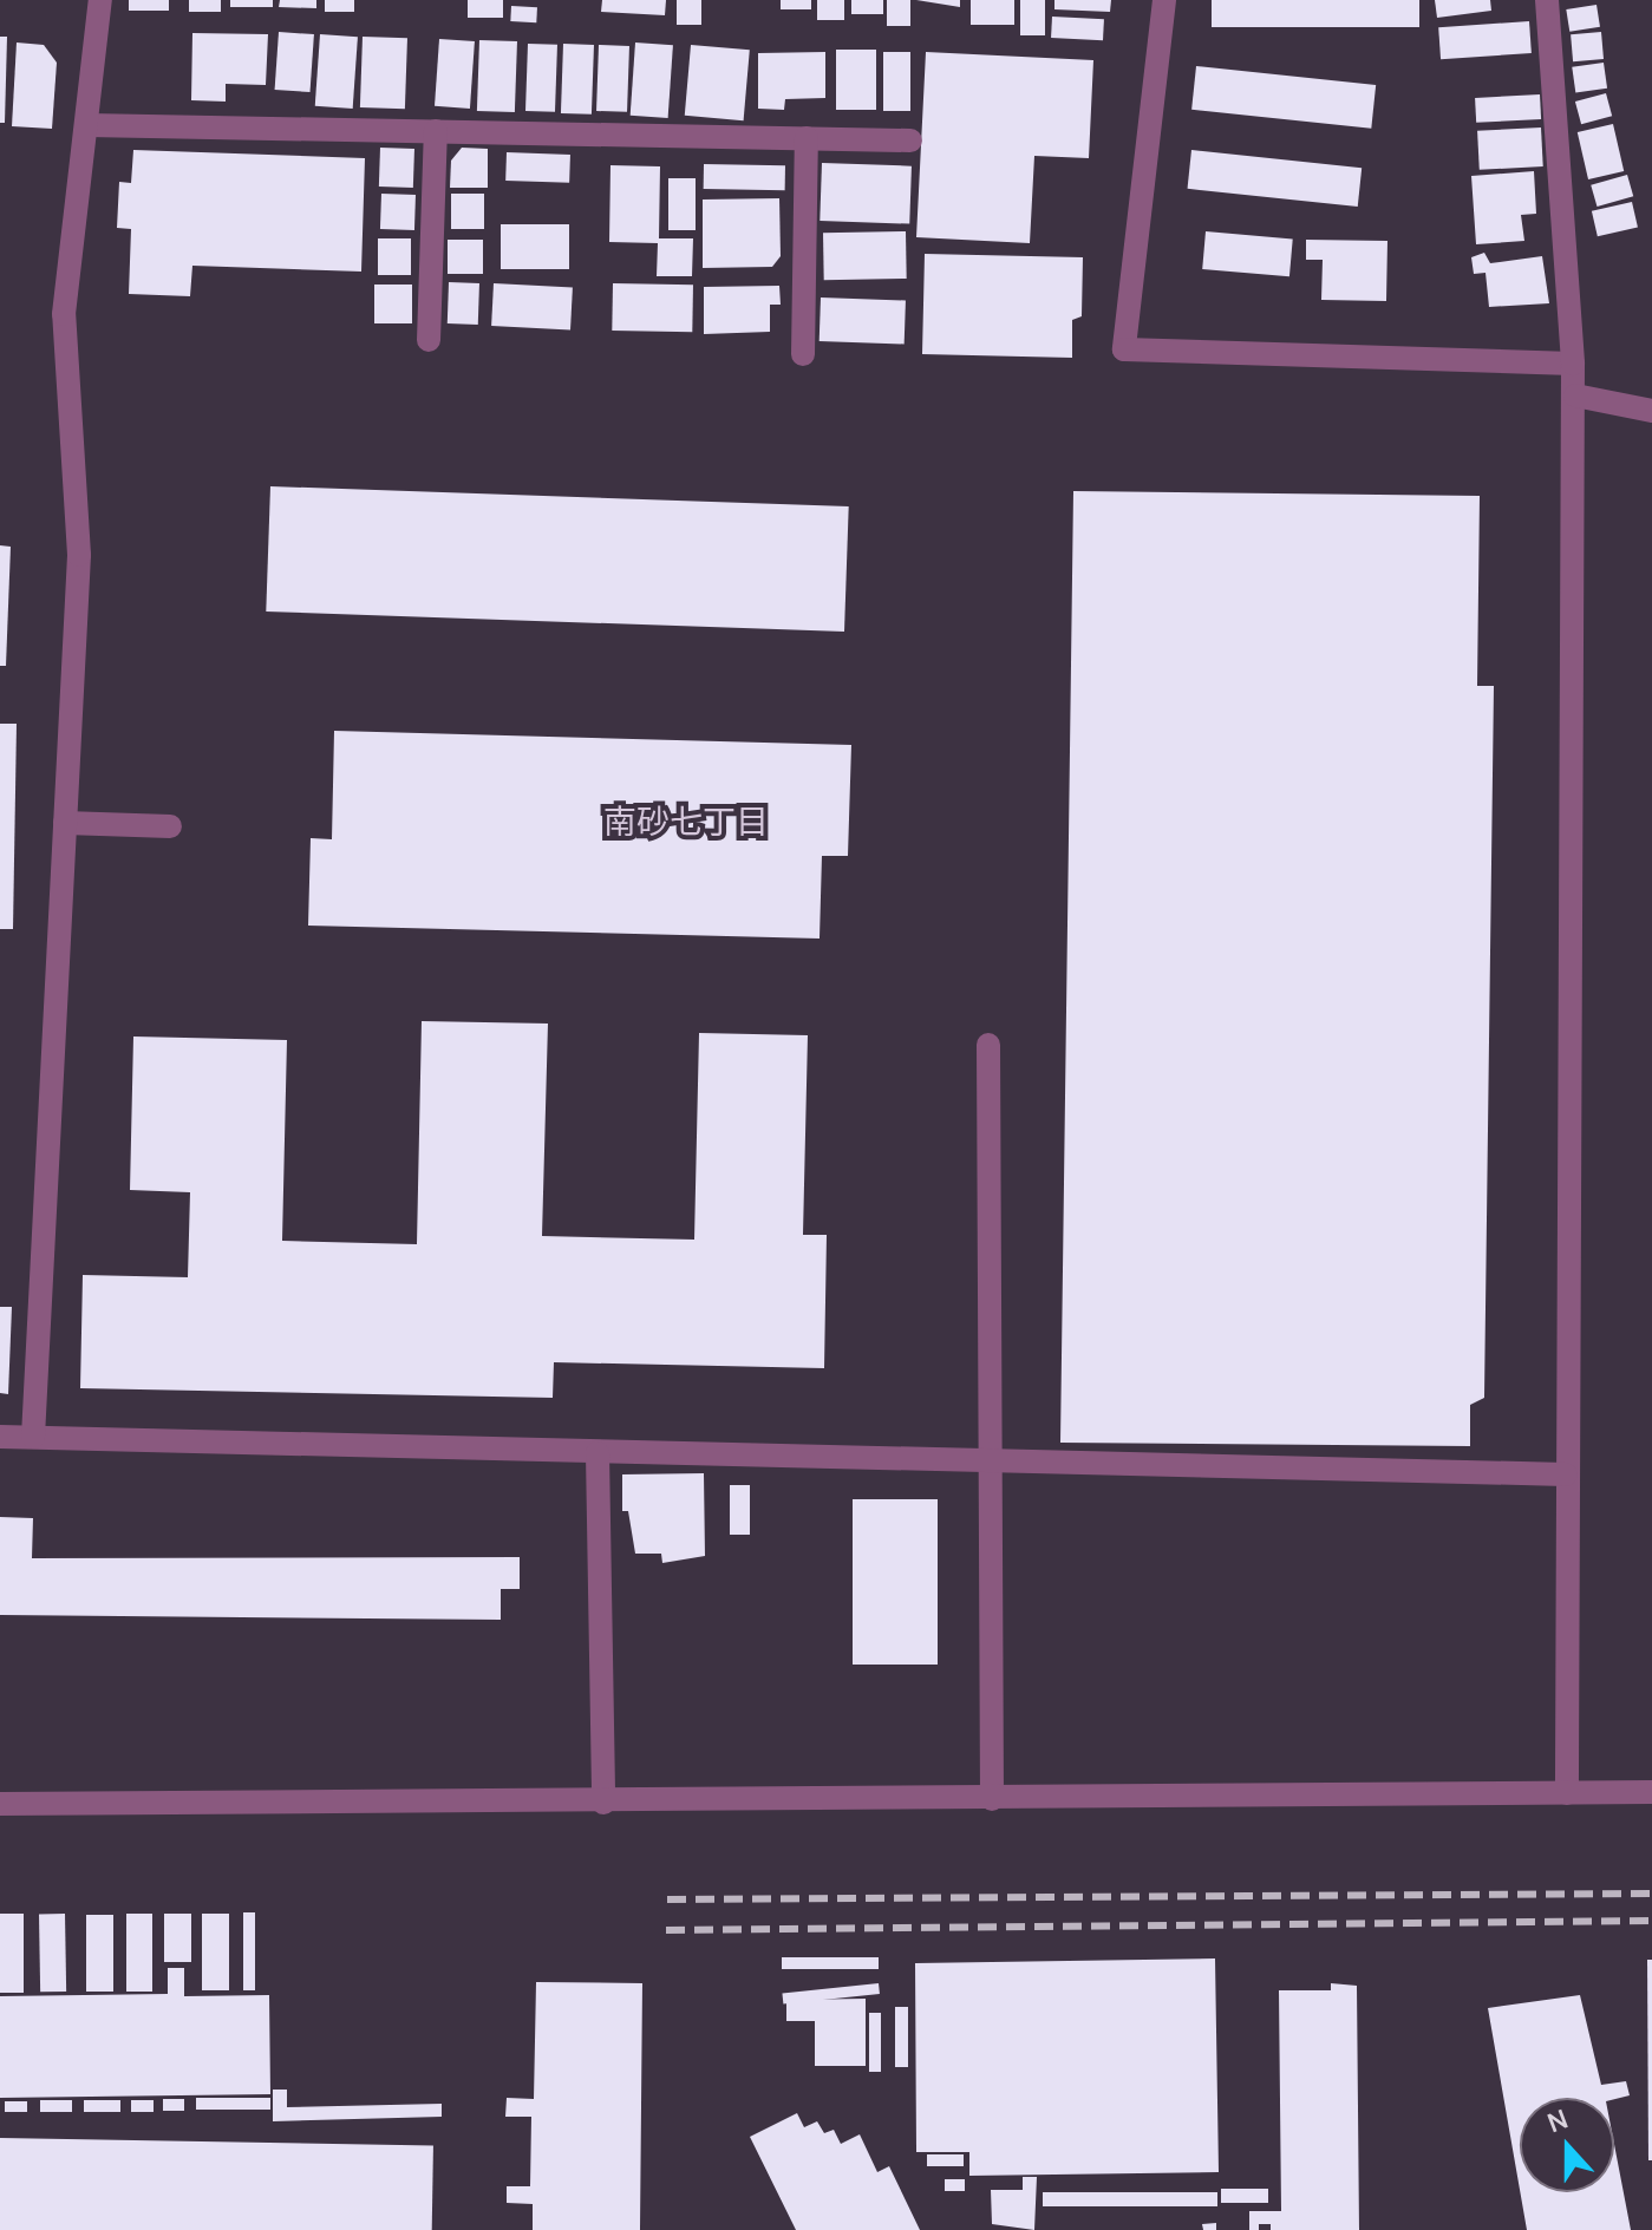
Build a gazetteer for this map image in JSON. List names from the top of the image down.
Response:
{
  "districts": ["南砂七丁目"],
  "north": "top"
}
